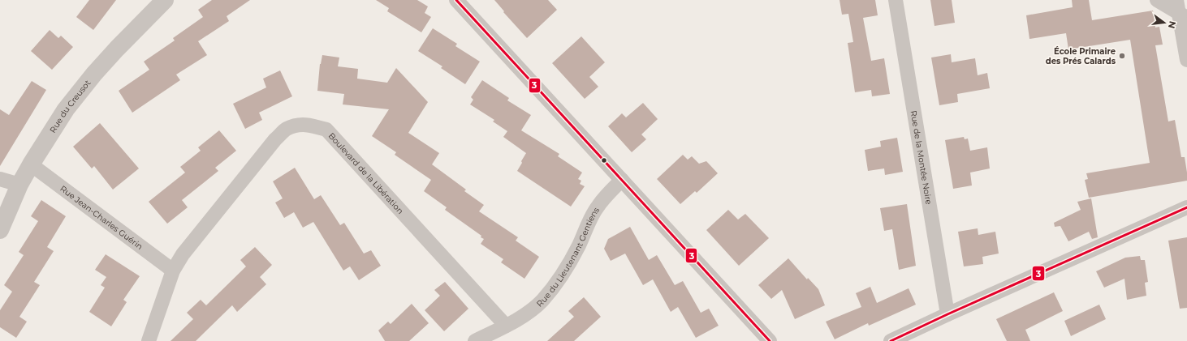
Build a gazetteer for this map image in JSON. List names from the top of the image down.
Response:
{
  "streets": {
    "street": [
      "Rue du Creusot",
      "Rue de la Montée Noire",
      "Boulevard de la Libération",
      "Rue Jean-Charles Guérin",
      "Rue du Lieutenant Gentiens"
    ]
  },
  "crossings": [
    ["Rue du Creusot", "Rue Jean-Charles Guérin"],
    ["Boulevard de la Libération", "Rue Jean-Charles Guérin"],
    ["Boulevard de la Libération", "Rue du Lieutenant Gentiens"]
  ],
  "places": ["École Primaire des Prés Calards"],
  "lines": ["transit line 3"],
  "north": "right"
}
